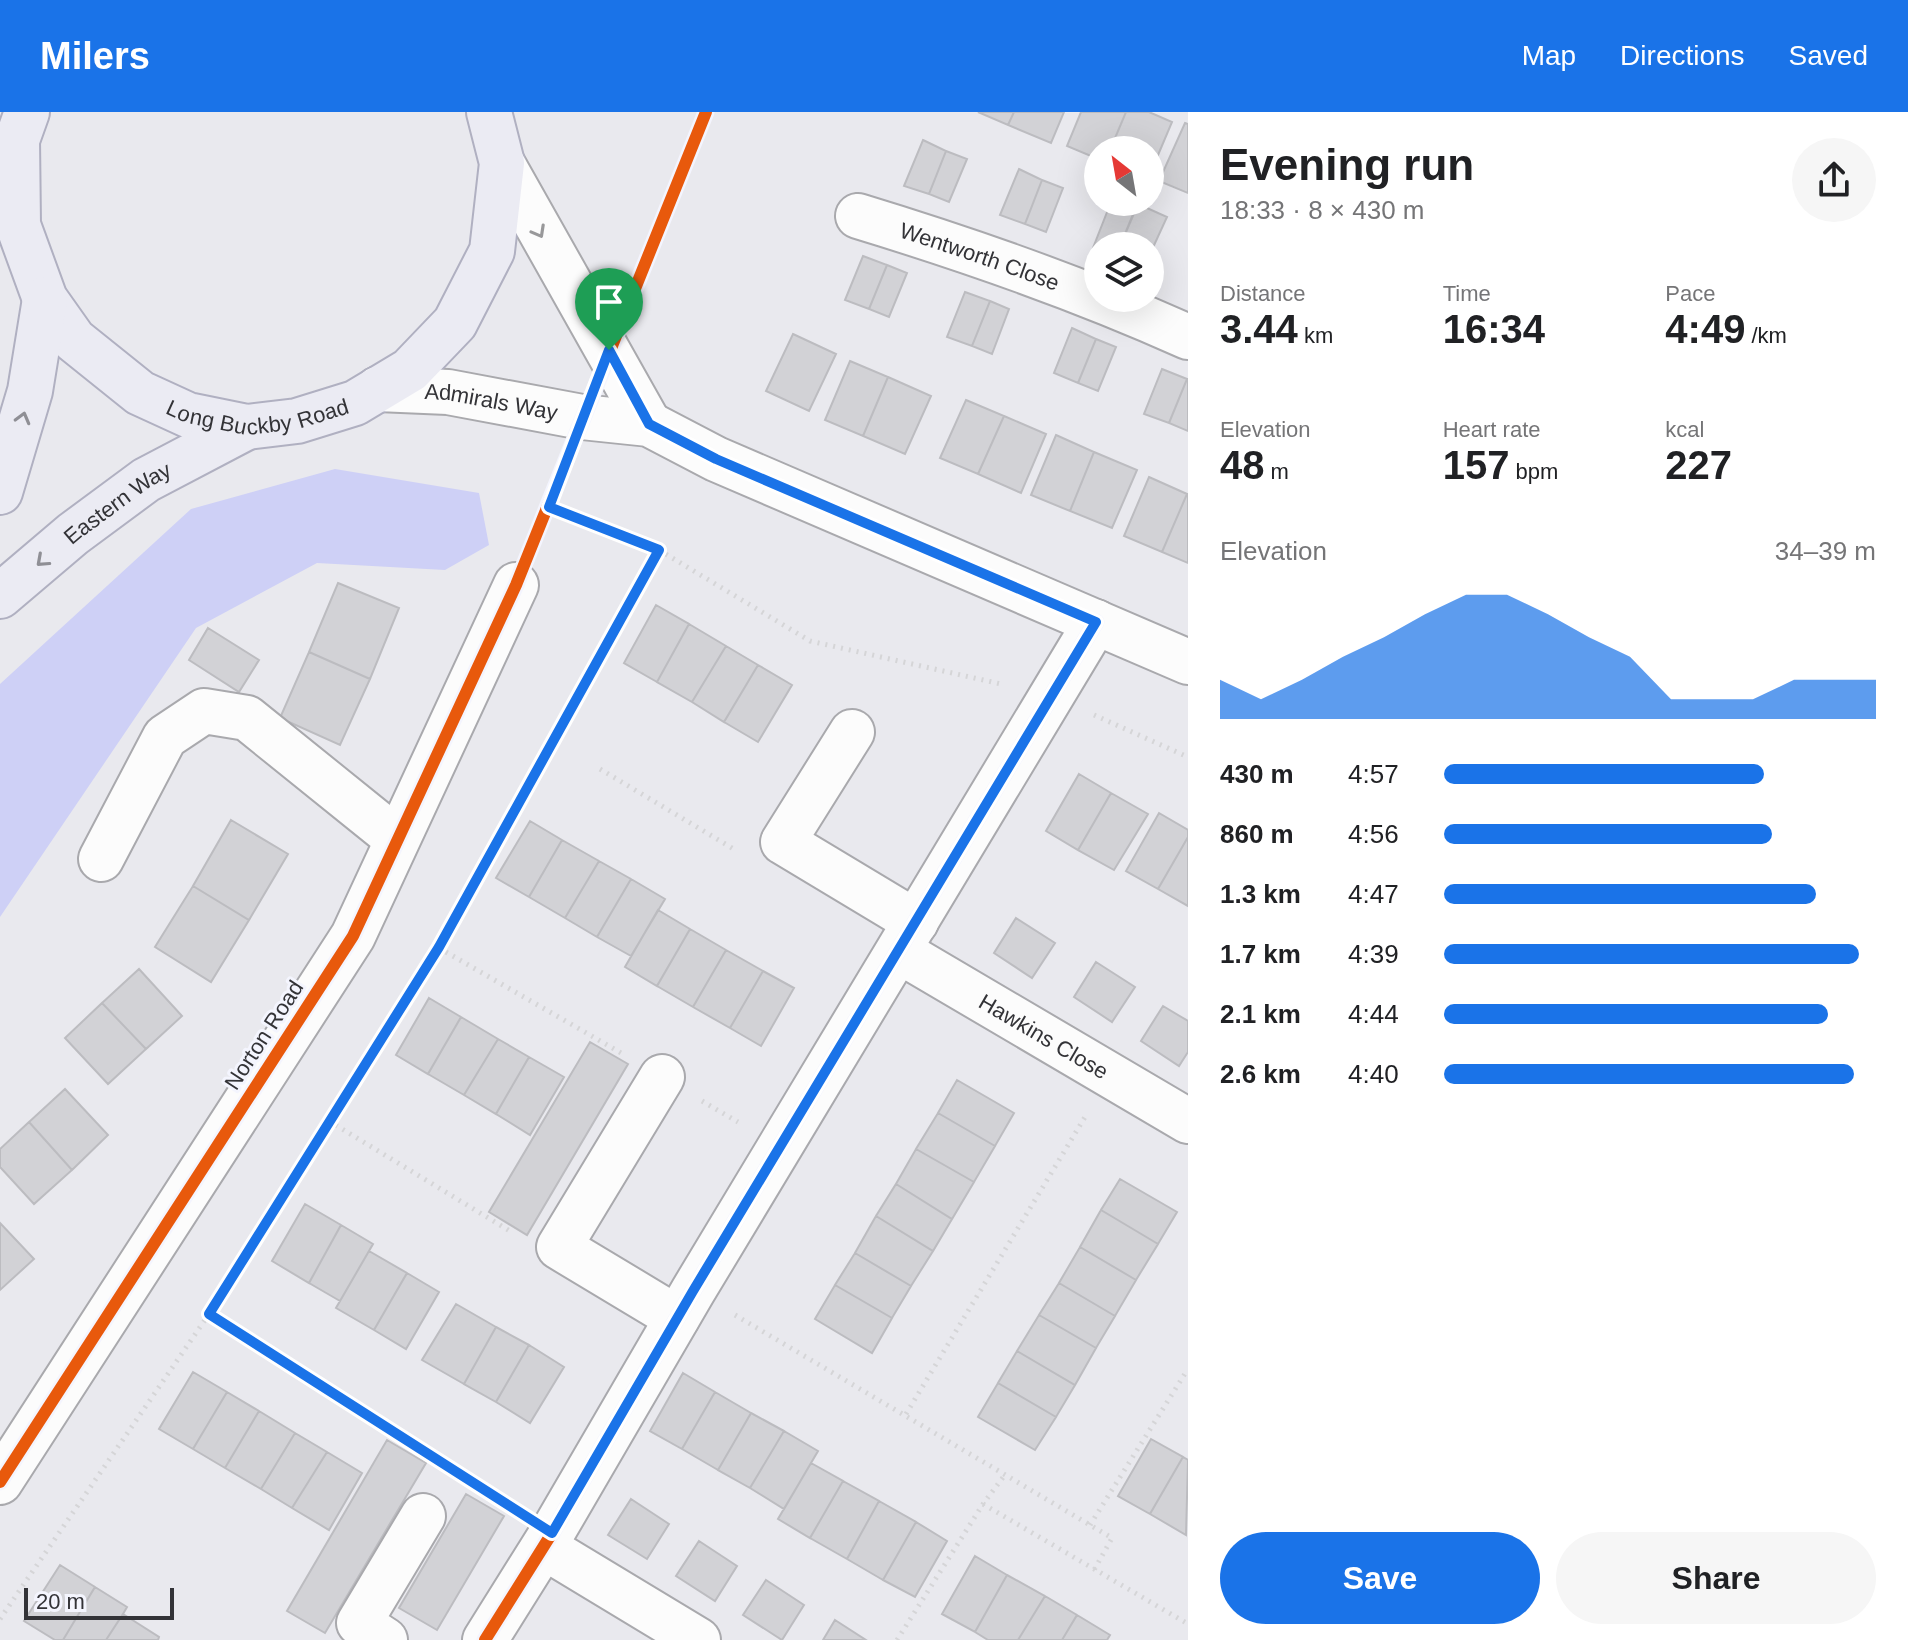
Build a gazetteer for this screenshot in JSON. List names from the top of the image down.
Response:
{
  "streets": {
    "main road": ["Long Buckby Road", "Eastern Way"],
    "street": [
      "Wentworth Close",
      "Admirals Way",
      "Norton Road",
      "Hawkins Close"
    ]
  },
  "crossings": [
    ["Long Buckby Road", "Admirals Way"],
    ["Long Buckby Road", "Eastern Way"]
  ],
  "one_way": ["Eastern Way"],
  "scale_bar": "20 m",
  "north": "top left",
  "page": {
    "header": "Milers",
    "nav": ["Map", "Directions", "Saved"],
    "heading": ["Evening run", "18:33 · 8 × 430 m"],
    "stats": [
      ["Distance", "3.44 km"],
      ["Time", "16:34"],
      ["Pace", "4:49 /km"],
      ["Elevation", "48 m"],
      ["Heart rate", "157 bpm"],
      ["kcal", "227"]
    ],
    "chart": ["Elevation", "34–39 m"],
    "list": [
      {
        "name": "430 m",
        "note": "4:57"
      },
      {
        "name": "860 m",
        "note": "4:56"
      },
      {
        "name": "1.3 km",
        "note": "4:47"
      },
      {
        "name": "1.7 km",
        "note": "4:39"
      },
      {
        "name": "2.1 km",
        "note": "4:44"
      },
      {
        "name": "2.6 km",
        "note": "4:40"
      }
    ],
    "buttons": ["Save", "Share"],
    "scale": "20 m"
  }
}
